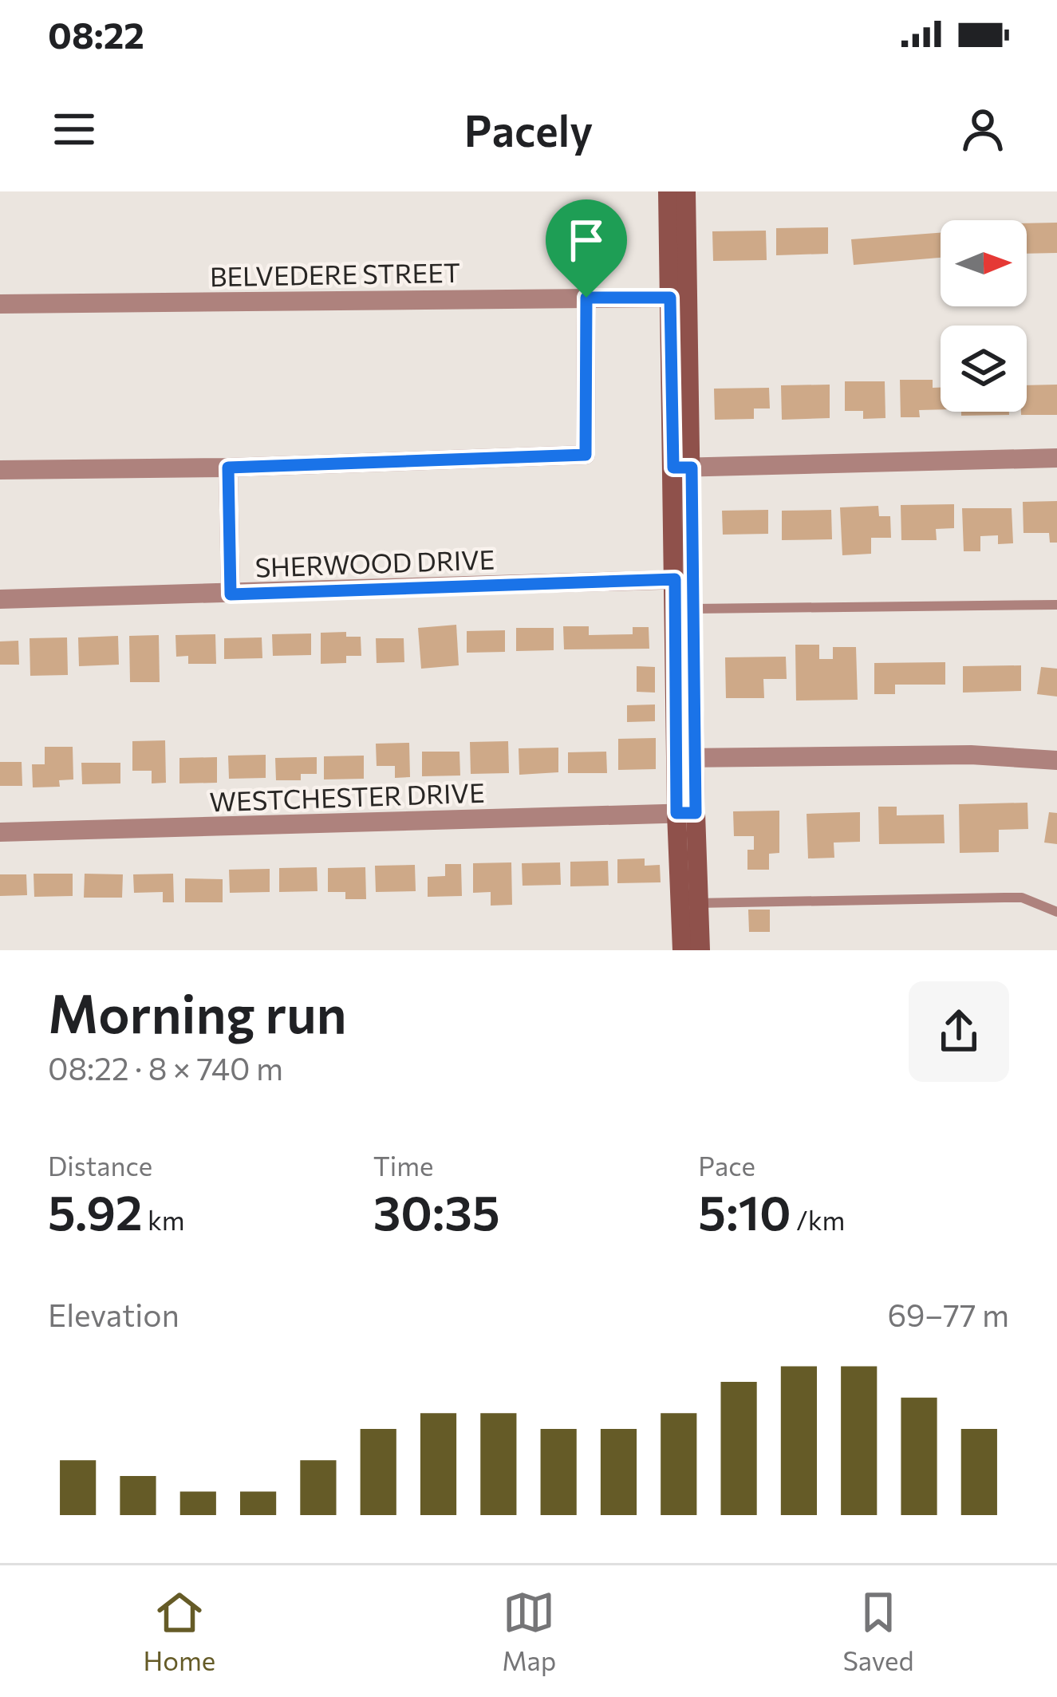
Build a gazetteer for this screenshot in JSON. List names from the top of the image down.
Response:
{
  "streets": {
    "street": ["BELVEDERE STREET", "SHERWOOD DRIVE", "WESTCHESTER DRIVE"]
  },
  "north": "right",
  "page": {
    "status": "08:22",
    "header": "Pacely",
    "heading": ["Morning run", "08:22 · 8 × 740 m"],
    "stats": [
      ["Distance", "5.92 km"],
      ["Time", "30:35"],
      ["Pace", "5:10 /km"]
    ],
    "chart": ["Elevation", "69–77 m"],
    "tabs": ["Home", "Map", "Saved"]
  }
}
